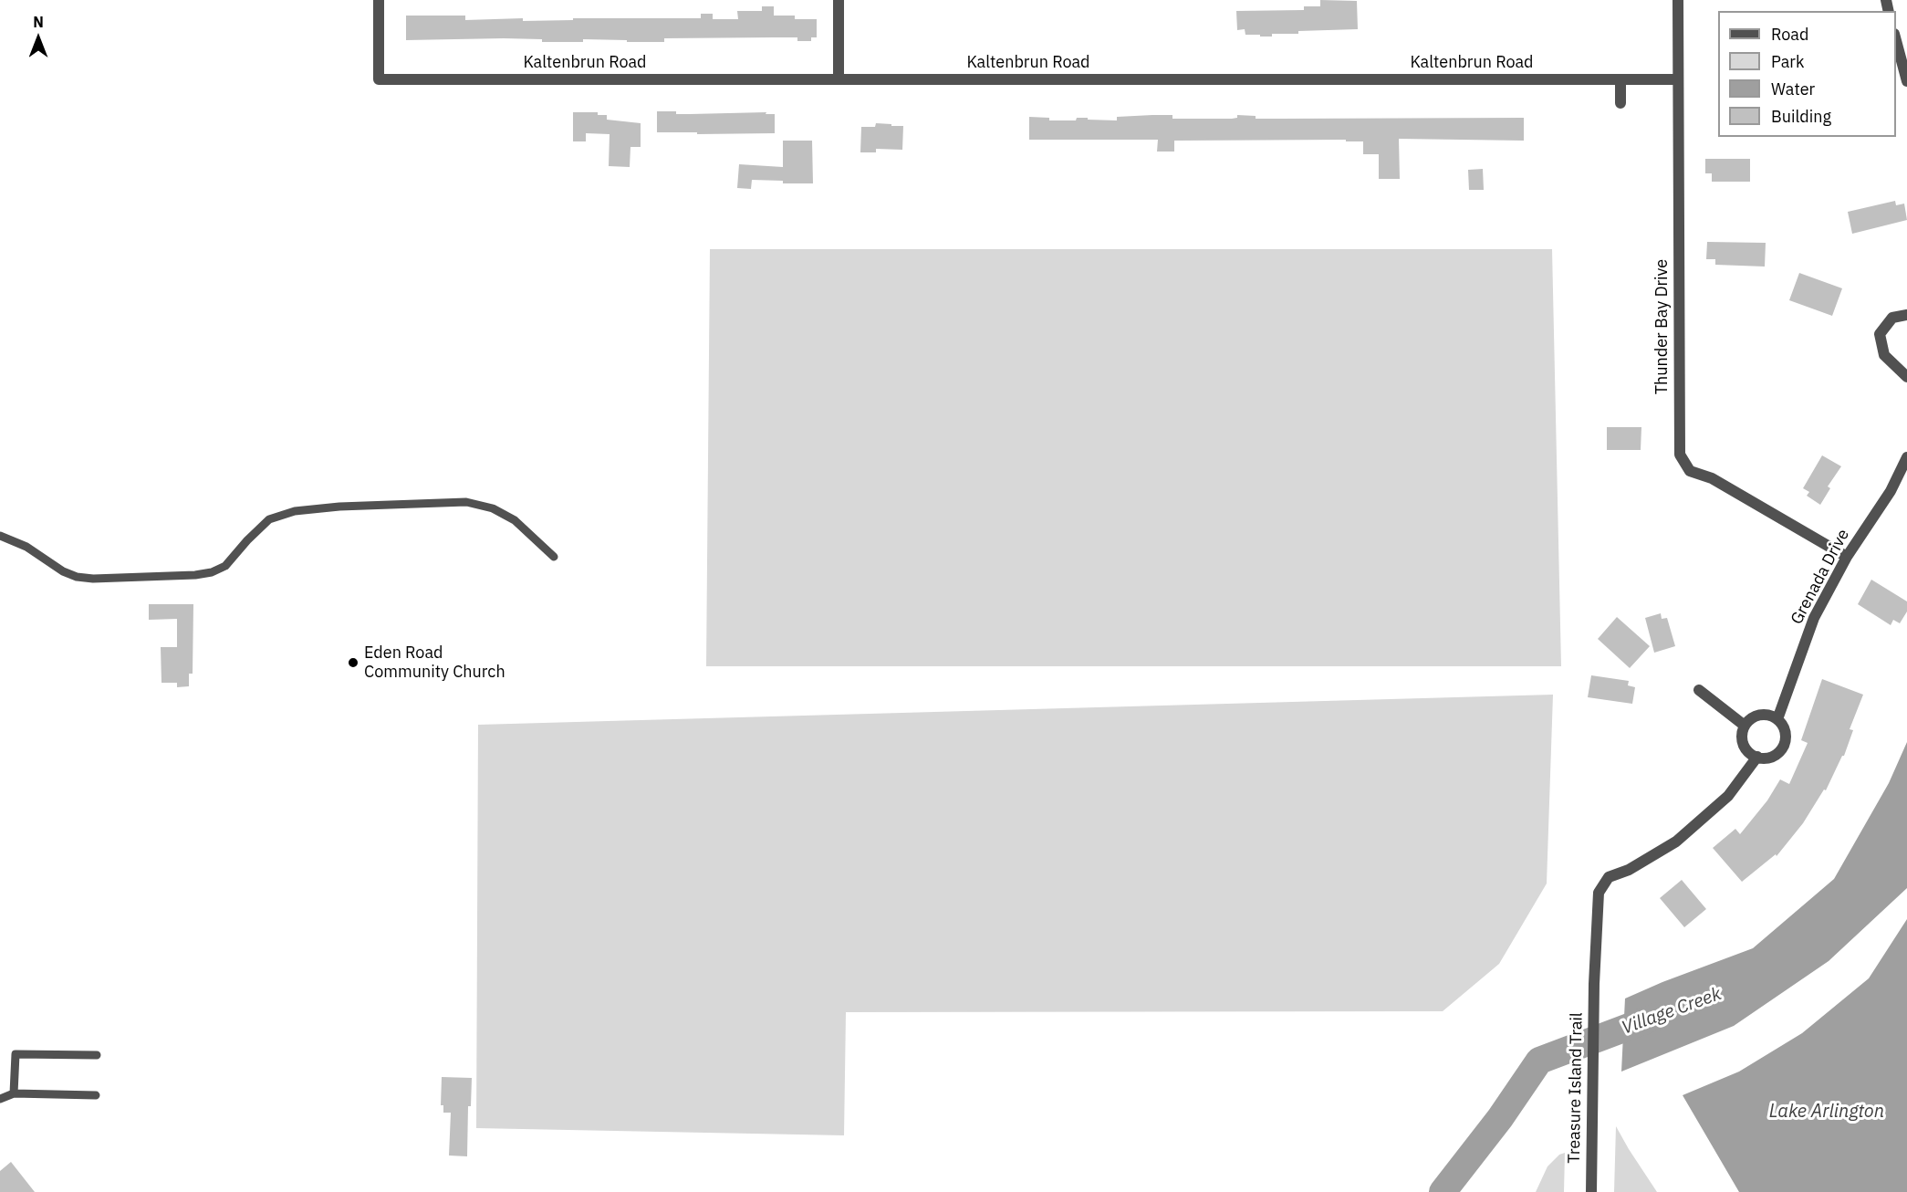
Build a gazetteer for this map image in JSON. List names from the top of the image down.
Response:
{
  "streets": {
    "street": [
      "Kaltenbrun Road",
      "Thunder Bay Drive",
      "Grenada Drive",
      "Treasure Island Trail"
    ]
  },
  "crossings": [
    ["Kaltenbrun Road", "Thunder Bay Drive"],
    ["Thunder Bay Drive", "Grenada Drive"],
    ["Grenada Drive", "Treasure Island Trail"]
  ],
  "water": ["Village Creek", "Lake Arlington"],
  "places": ["Eden Road Community Church"],
  "legend": [
    "Road",
    "Park",
    "Water",
    "Building"
  ],
  "north": "top"
}
